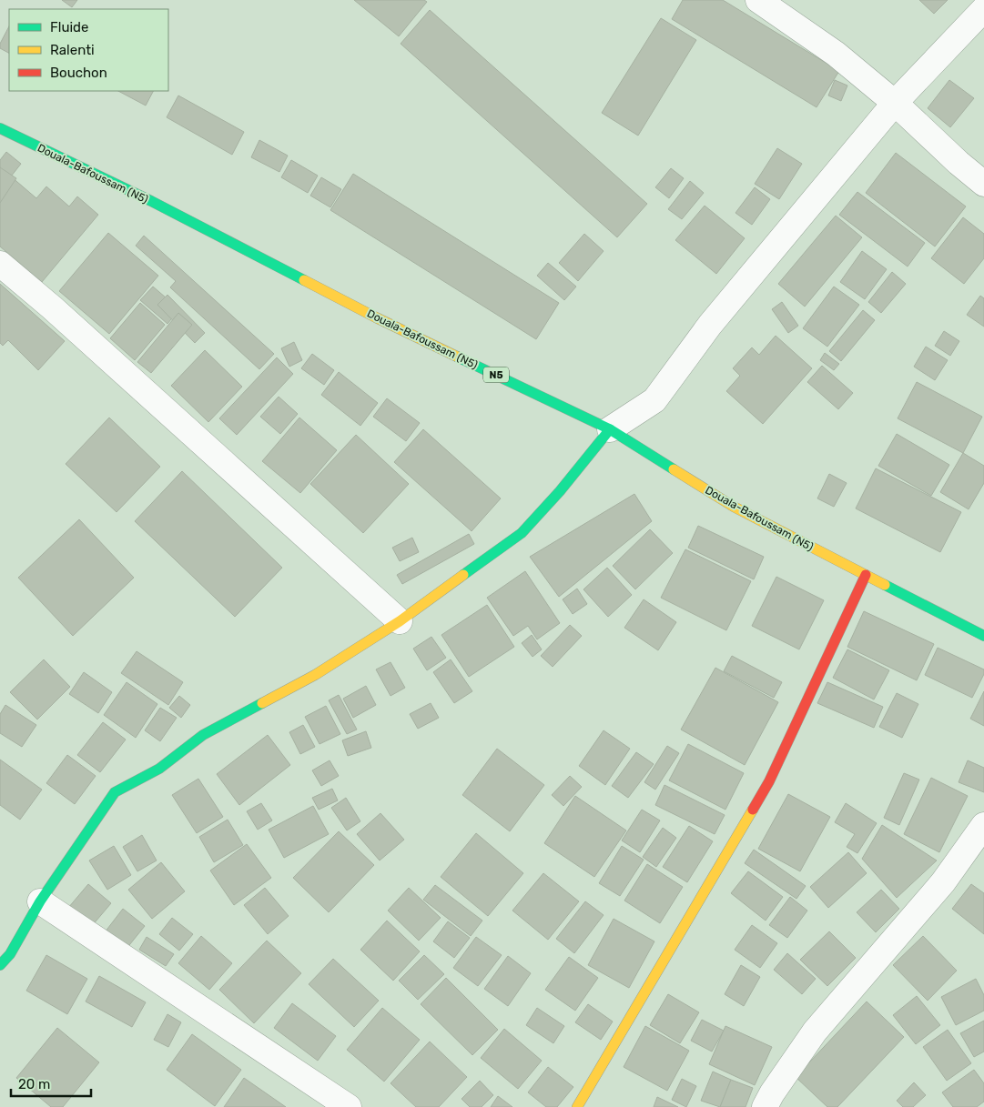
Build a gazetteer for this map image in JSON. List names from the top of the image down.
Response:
{
  "streets": {
    "main road": ["Douala-Bafoussam (N5)", "N5"]
  },
  "legend": ["Fluide", "Ralenti", "Bouchon"],
  "scale_bar": "20 m"
}
